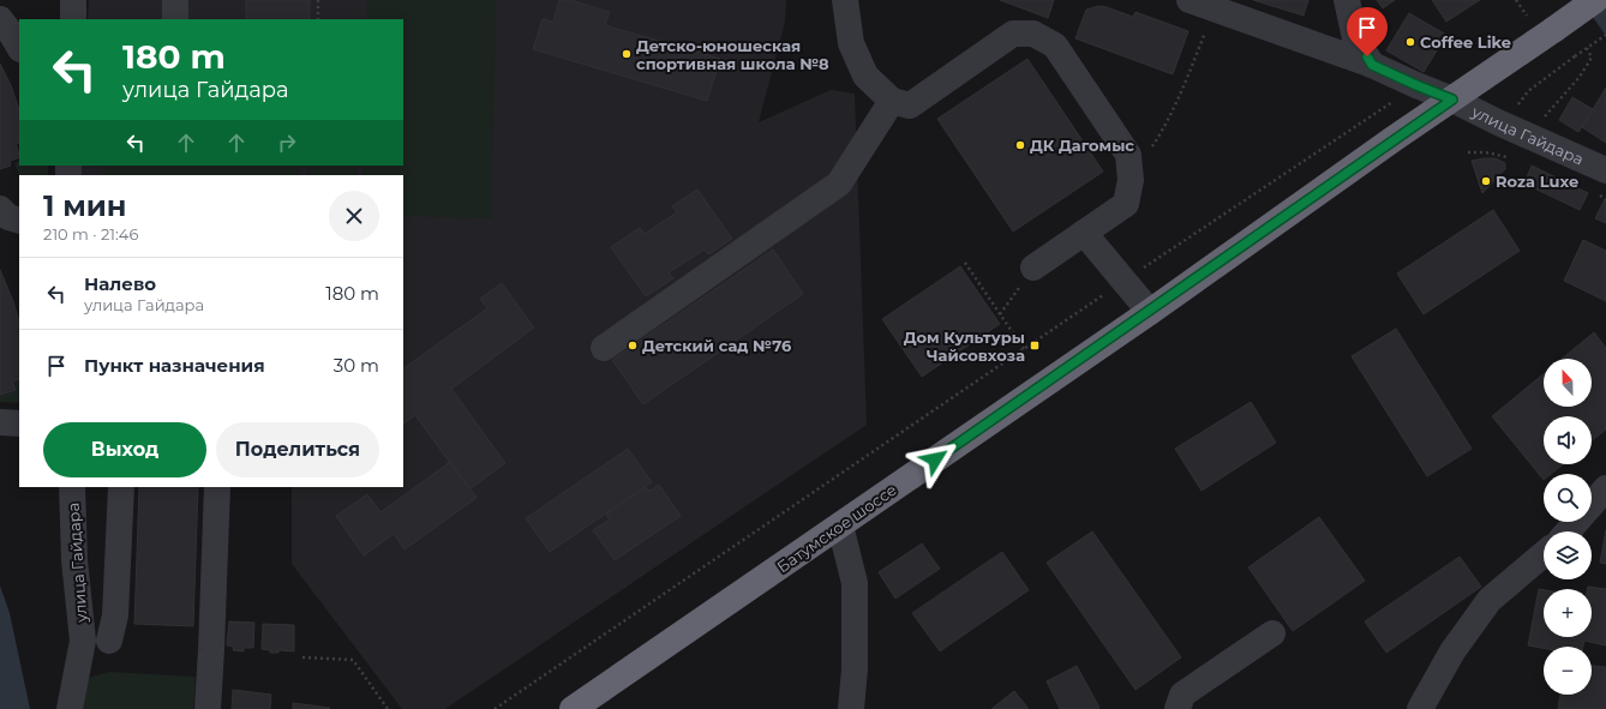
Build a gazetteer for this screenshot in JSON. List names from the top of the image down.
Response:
{
  "streets": {
    "highway": ["Батумское шоссе"],
    "street": ["улица Гайдара"]
  },
  "crossings": [
    ["улица Гайдара", "Батумское шоссе"]
  ],
  "places": {
    "other": [
      "Coffee Like",
      "Детско-юношеская спортивная школа №8",
      "ДК Дагомыс",
      "Roza Luxe",
      "Детский сад №76"
    ],
    "transit": ["Дом Культуры Чайсовхоза"]
  },
  "north": "top",
  "page": {
    "turn": ["180 m", "улица Гайдара"],
    "heading": ["1 мин", "210 m · 21:46"],
    "list": [
      {
        "name": "Налево",
        "note": "улица Гайдара",
        "value": "180 m"
      },
      {
        "name": "Пункт назначения",
        "value": "30 m"
      }
    ],
    "map_buttons": ["+", "−"],
    "buttons": ["Выход", "Поделиться"]
  }
}
